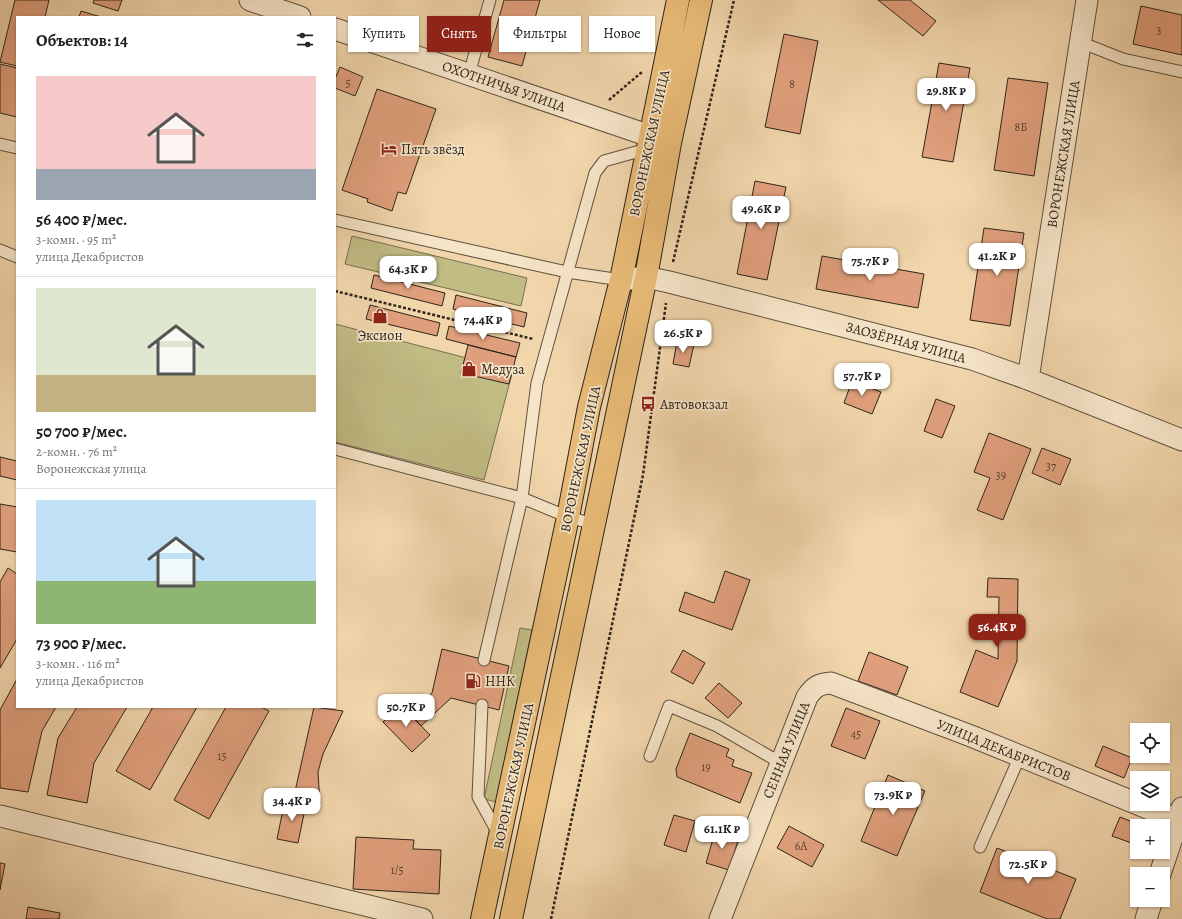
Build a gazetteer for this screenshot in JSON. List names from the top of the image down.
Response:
{
  "streets": {
    "main road": ["ВОРОНЕЖСКАЯ УЛИЦА"],
    "street": [
      "ОХОТНИЧЬЯ УЛИЦА",
      "ЗАОЗЁРНАЯ УЛИЦА",
      "СЕННАЯ УЛИЦА",
      "УЛИЦА ДЕКАБРИСТОВ"
    ]
  },
  "crossings": [
    ["ОХОТНИЧЬЯ УЛИЦА", "ВОРОНЕЖСКАЯ УЛИЦА"],
    ["ВОРОНЕЖСКАЯ УЛИЦА", "ЗАОЗЁРНАЯ УЛИЦА"],
    ["СЕННАЯ УЛИЦА", "УЛИЦА ДЕКАБРИСТОВ"]
  ],
  "places": {
    "hotel": ["Пять звёзд"],
    "shop": ["Эксион", "Медуза"],
    "bus stop": ["Автовокзал"],
    "fuel station": ["ННК"]
  },
  "house_numbers": [
    "3",
    "5",
    "8",
    "8Б",
    "37",
    "39",
    "45",
    "15",
    "19",
    "6А",
    "1/5"
  ],
  "page": {
    "chip": [
      "Купить",
      "Снять",
      "Фильтры",
      "Новое"
    ],
    "heading": "Объектов: 14",
    "list": [
      {
        "name": "56 400 ₽/мес.",
        "note": "3-комн. · 95 m² · улица Декабристов"
      },
      {
        "name": "50 700 ₽/мес.",
        "note": "2-комн. · 76 m² · Воронежская улица"
      },
      {
        "name": "73 900 ₽/мес.",
        "note": "3-комн. · 116 m² · улица Декабристов"
      }
    ],
    "price": [
      "29.8K ₽",
      "49.6K ₽",
      "41.2K ₽",
      "75.7K ₽",
      "64.3K ₽",
      "74.4K ₽",
      "26.5K ₽",
      "57.7K ₽",
      "56.4K ₽",
      "50.7K ₽",
      "73.9K ₽",
      "34.4K ₽",
      "61.1K ₽",
      "72.5K ₽"
    ],
    "map_buttons": ["+", "−"]
  }
}
